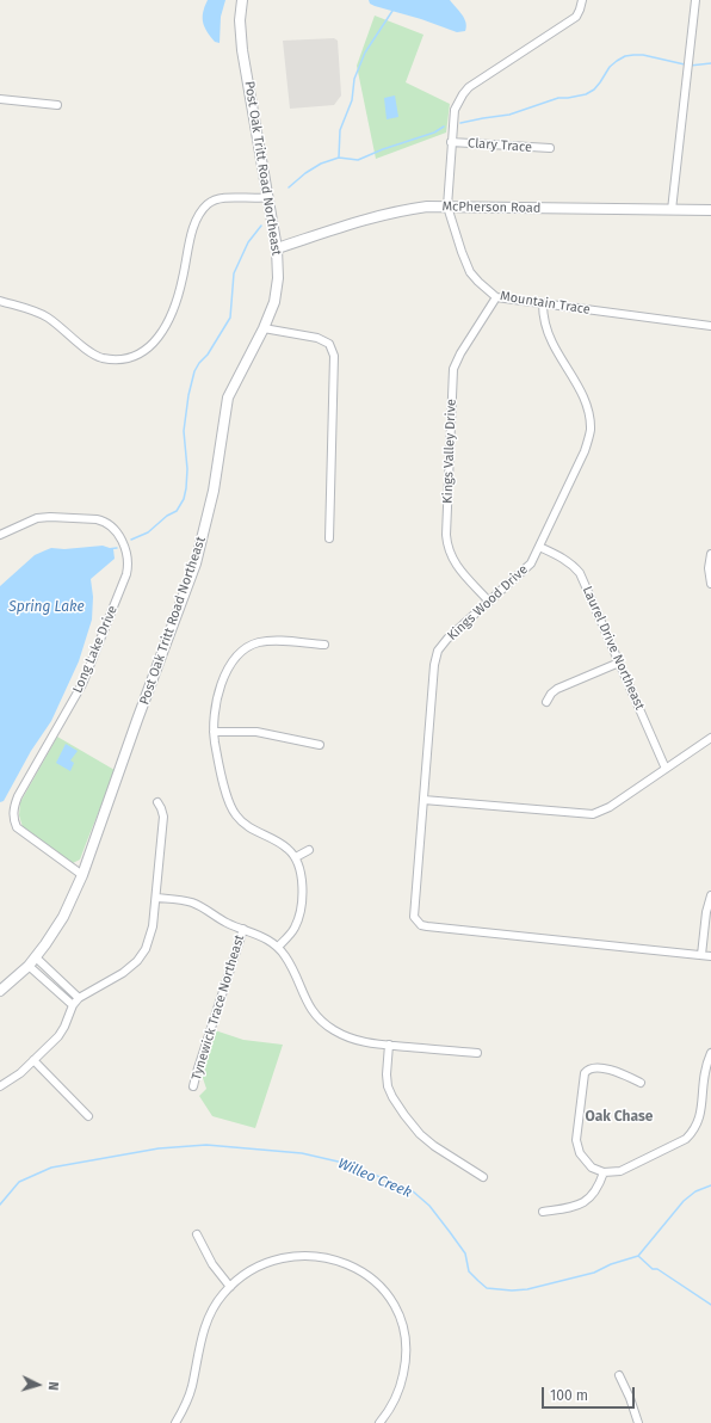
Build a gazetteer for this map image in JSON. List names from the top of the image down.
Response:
{
  "streets": {
    "street": [
      "Clary Trace",
      "Post Oak Tritt Road Northeast",
      "McPherson Road",
      "Mountain Trace",
      "Kings Valley Drive",
      "Kings Wood Drive",
      "Laurel Drive Northeast",
      "Long Lake Drive",
      "Tynewick Trace Northeast"
    ]
  },
  "crossings": [
    ["Clary Trace", "Mountain Trace"],
    ["Post Oak Tritt Road Northeast", "McPherson Road"],
    ["Post Oak Tritt Road Northeast", "Long Lake Drive"],
    ["McPherson Road", "Mountain Trace"],
    ["Mountain Trace", "Kings Valley Drive"],
    ["Mountain Trace", "Kings Wood Drive"],
    ["Kings Valley Drive", "Kings Wood Drive"],
    ["Kings Wood Drive", "Laurel Drive Northeast"]
  ],
  "districts": ["Oak Chase"],
  "water": ["Spring Lake", "Willeo Creek"],
  "scale_bar": "100 m",
  "north": "right"
}
